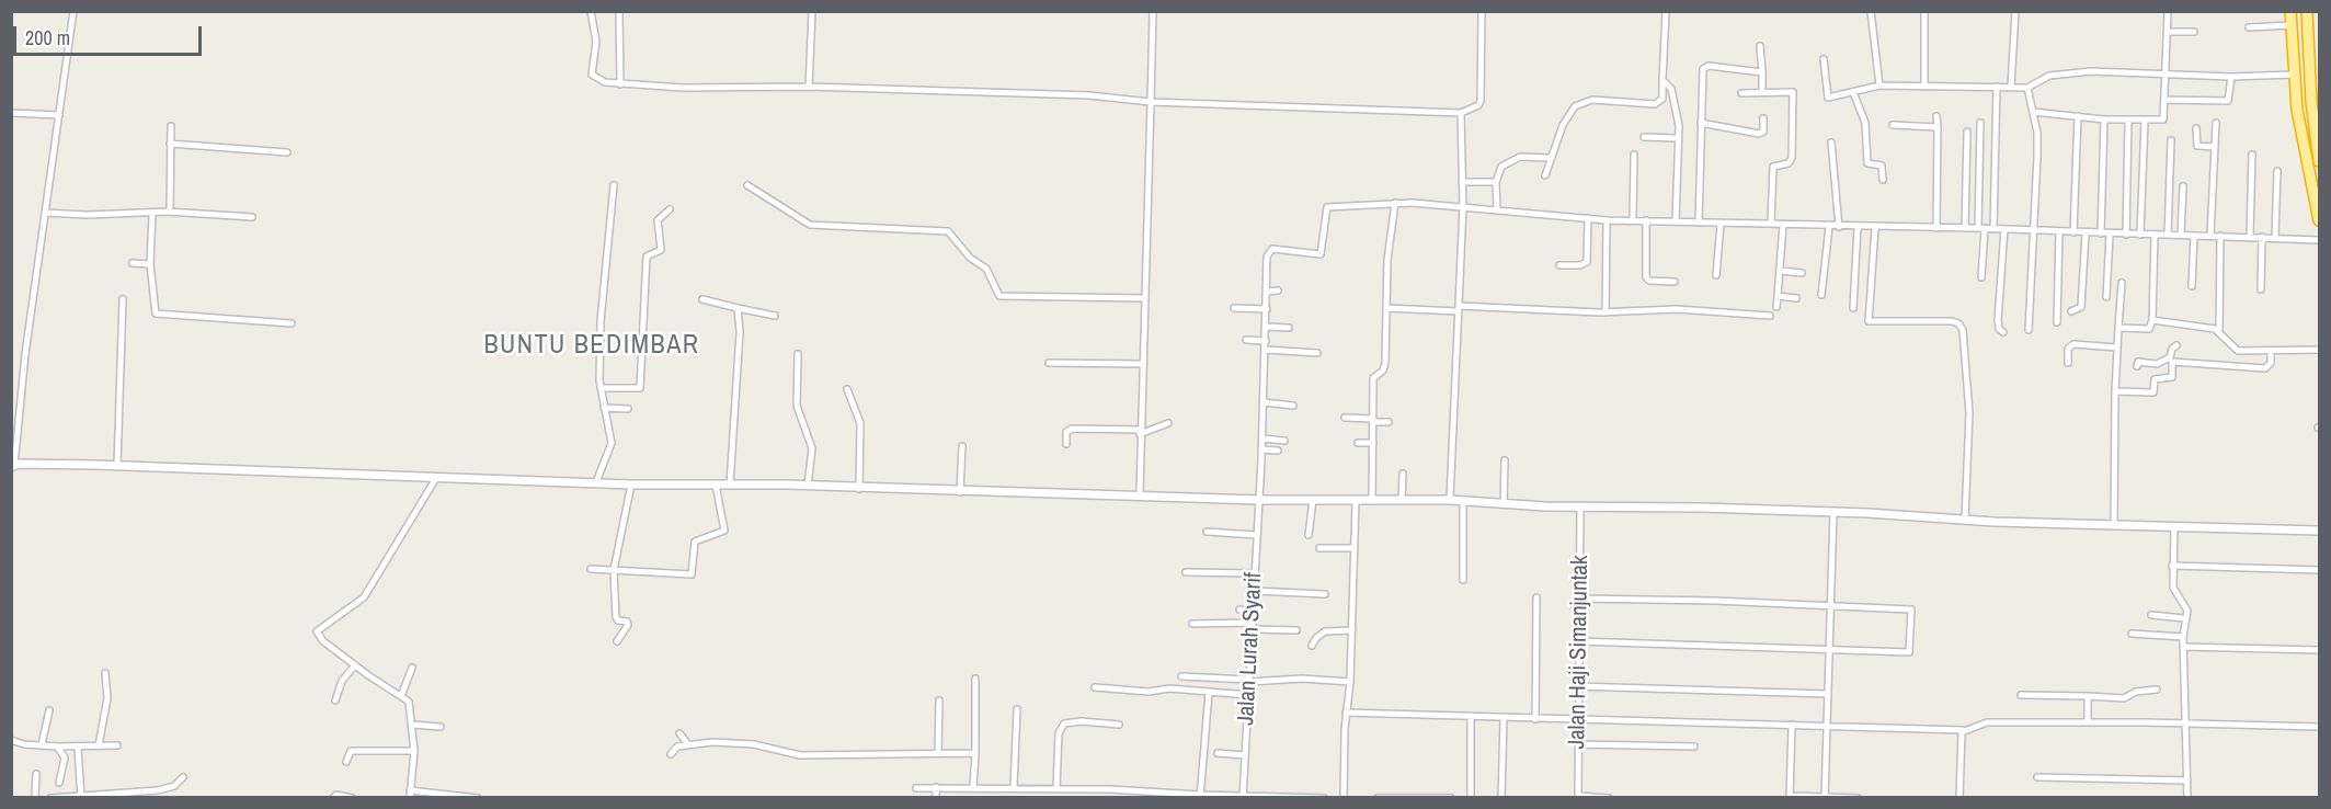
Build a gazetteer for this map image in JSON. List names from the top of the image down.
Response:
{
  "streets": {
    "street": ["Jalan Lurah Syarif", "Jalan Haji Simanjuntak"]
  },
  "districts": ["BUNTU BEDIMBAR"],
  "scale_bar": "200 m"
}
